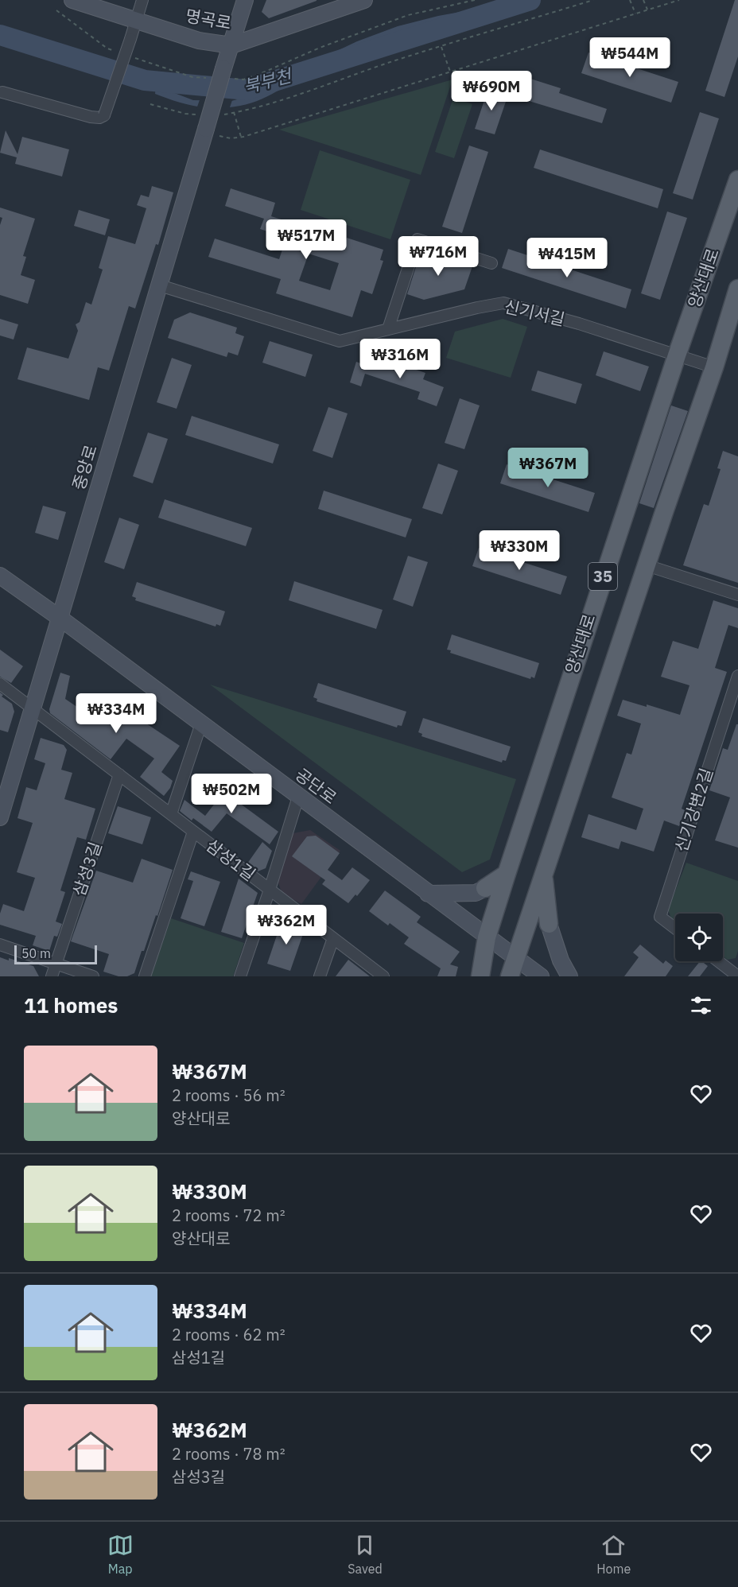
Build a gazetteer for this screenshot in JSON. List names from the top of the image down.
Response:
{
  "streets": {
    "main road": ["양산대로", "35"],
    "street": [
      "명곡로",
      "신기서길",
      "중앙로",
      "공단로",
      "신기강변2길",
      "삼성1길",
      "삼성3길"
    ]
  },
  "crossings": [
    ["명곡로", "중앙로"],
    ["양산대로", "신기서길"],
    ["양산대로", "공단로"],
    ["신기서길", "중앙로"],
    ["신기서길", "35"],
    ["중앙로", "공단로"],
    ["중앙로", "삼성1길"],
    ["35", "공단로"],
    ["삼성1길", "삼성3길"]
  ],
  "water": ["북부천"],
  "scale_bar": "50 m",
  "page": {
    "price": [
      "₩544M",
      "₩690M",
      "₩517M",
      "₩716M",
      "₩415M",
      "₩316M",
      "₩367M",
      "₩330M",
      "₩334M",
      "₩502M",
      "₩362M"
    ],
    "scale": "50 m",
    "heading": "11 homes",
    "list": [
      {
        "name": "₩367M",
        "note": "2 rooms · 56 m² · 양산대로"
      },
      {
        "name": "₩330M",
        "note": "2 rooms · 72 m² · 양산대로"
      },
      {
        "name": "₩334M",
        "note": "2 rooms · 62 m² · 삼성1길"
      },
      {
        "name": "₩362M",
        "note": "2 rooms · 78 m² · 삼성3길"
      }
    ],
    "tabs": ["Map", "Saved", "Home"]
  }
}
